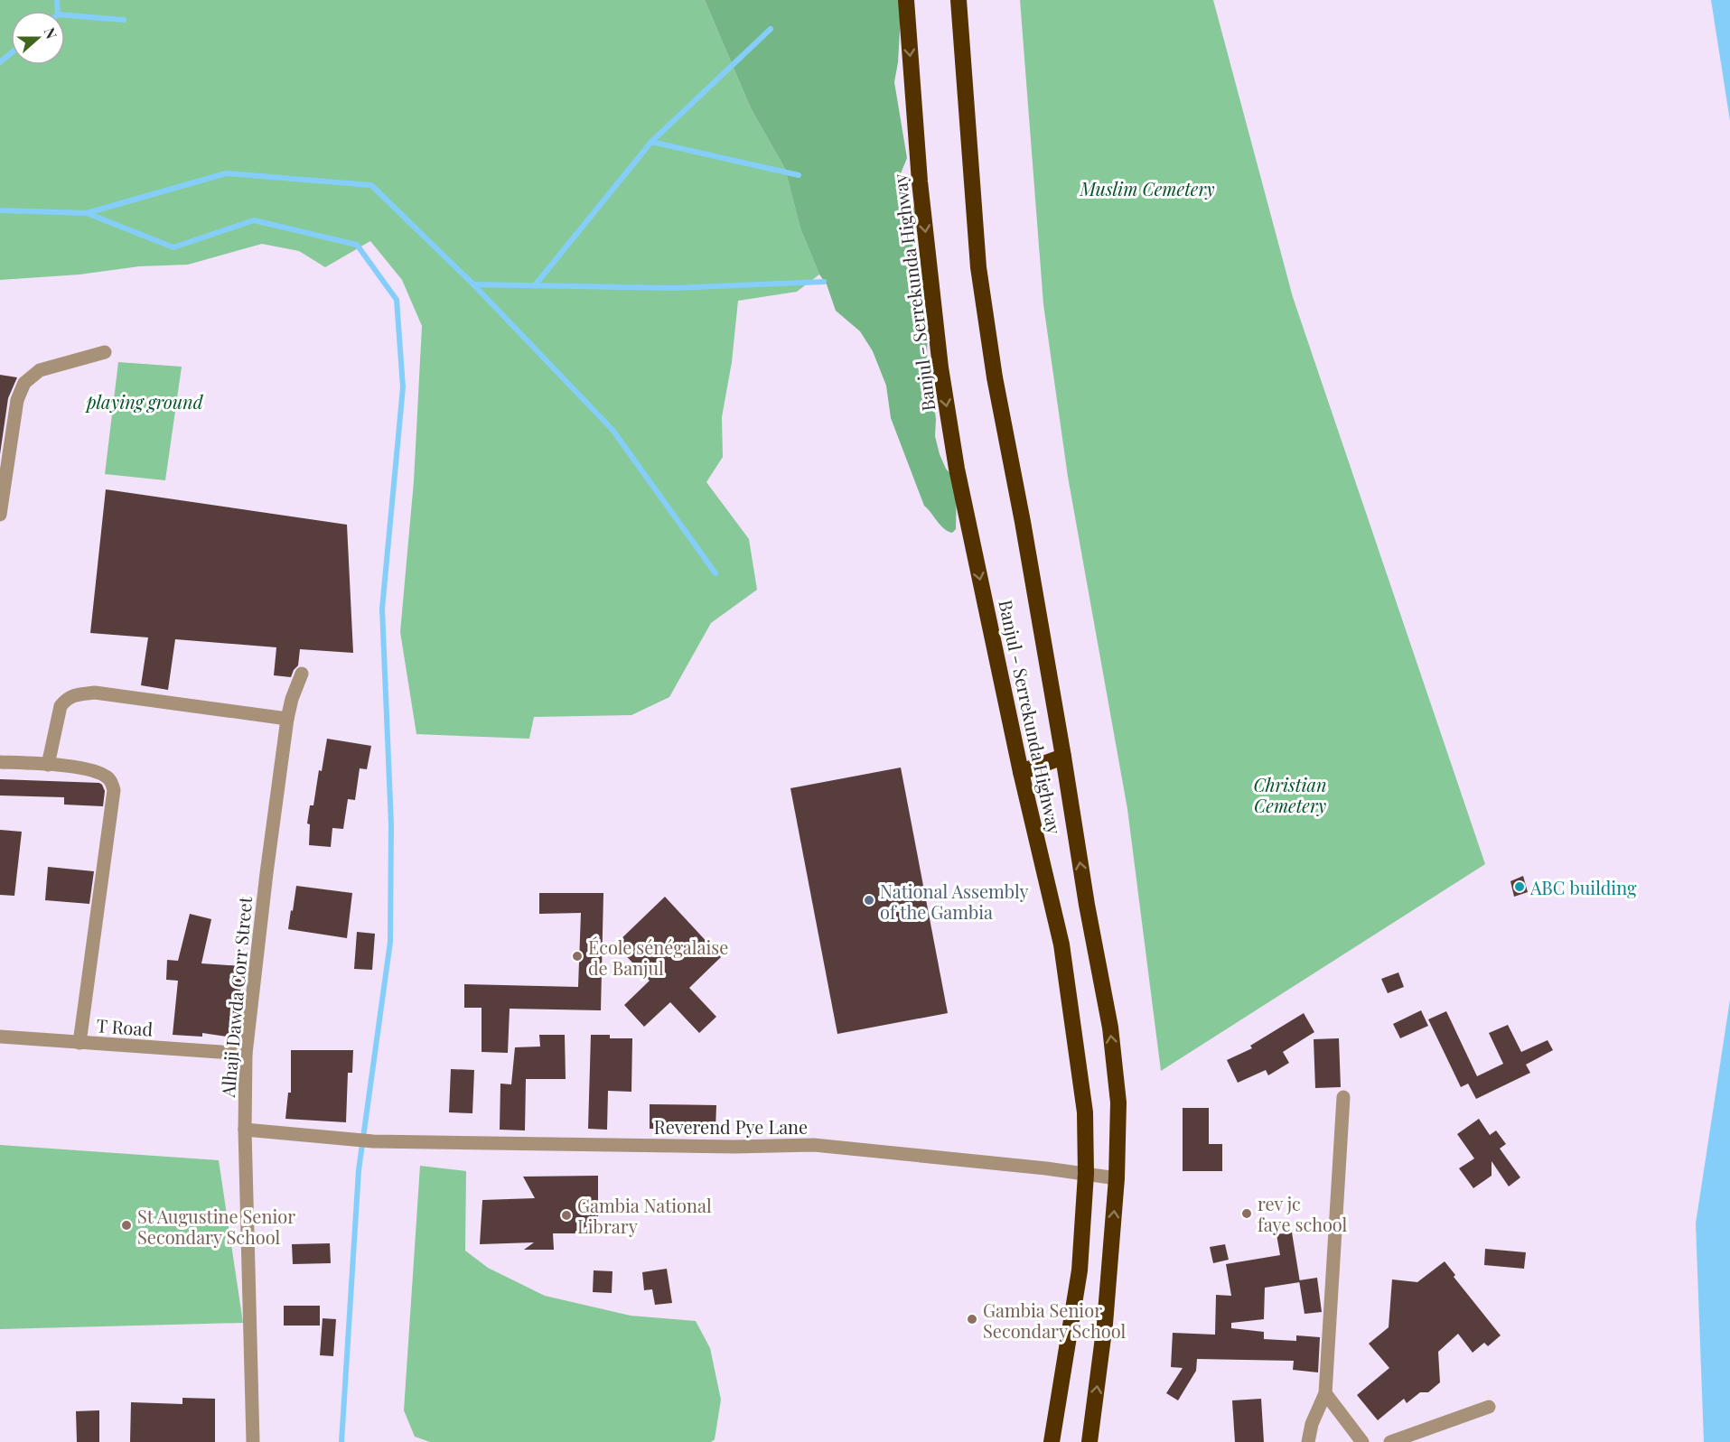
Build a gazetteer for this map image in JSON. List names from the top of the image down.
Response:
{
  "streets": {
    "highway": ["Banjul - Serrekunda Highway"],
    "street": ["Alhaji Dawda Corr Street", "T Road", "Reverend Pye Lane"]
  },
  "crossings": [
    ["Banjul - Serrekunda Highway", "Reverend Pye Lane"],
    ["Alhaji Dawda Corr Street", "T Road"],
    ["Alhaji Dawda Corr Street", "Reverend Pye Lane"]
  ],
  "parks": ["Muslim Cemetery", "playing ground", "Christian Cemetery"],
  "places": [
    "ABC building",
    "National Assembly of the Gambia",
    "École sénégalaise de Banjul",
    "rev jc faye school",
    "Gambia National Library",
    "St Augustine Senior Secondary School",
    "Gambia Senior Secondary School"
  ],
  "north": "right"
}
